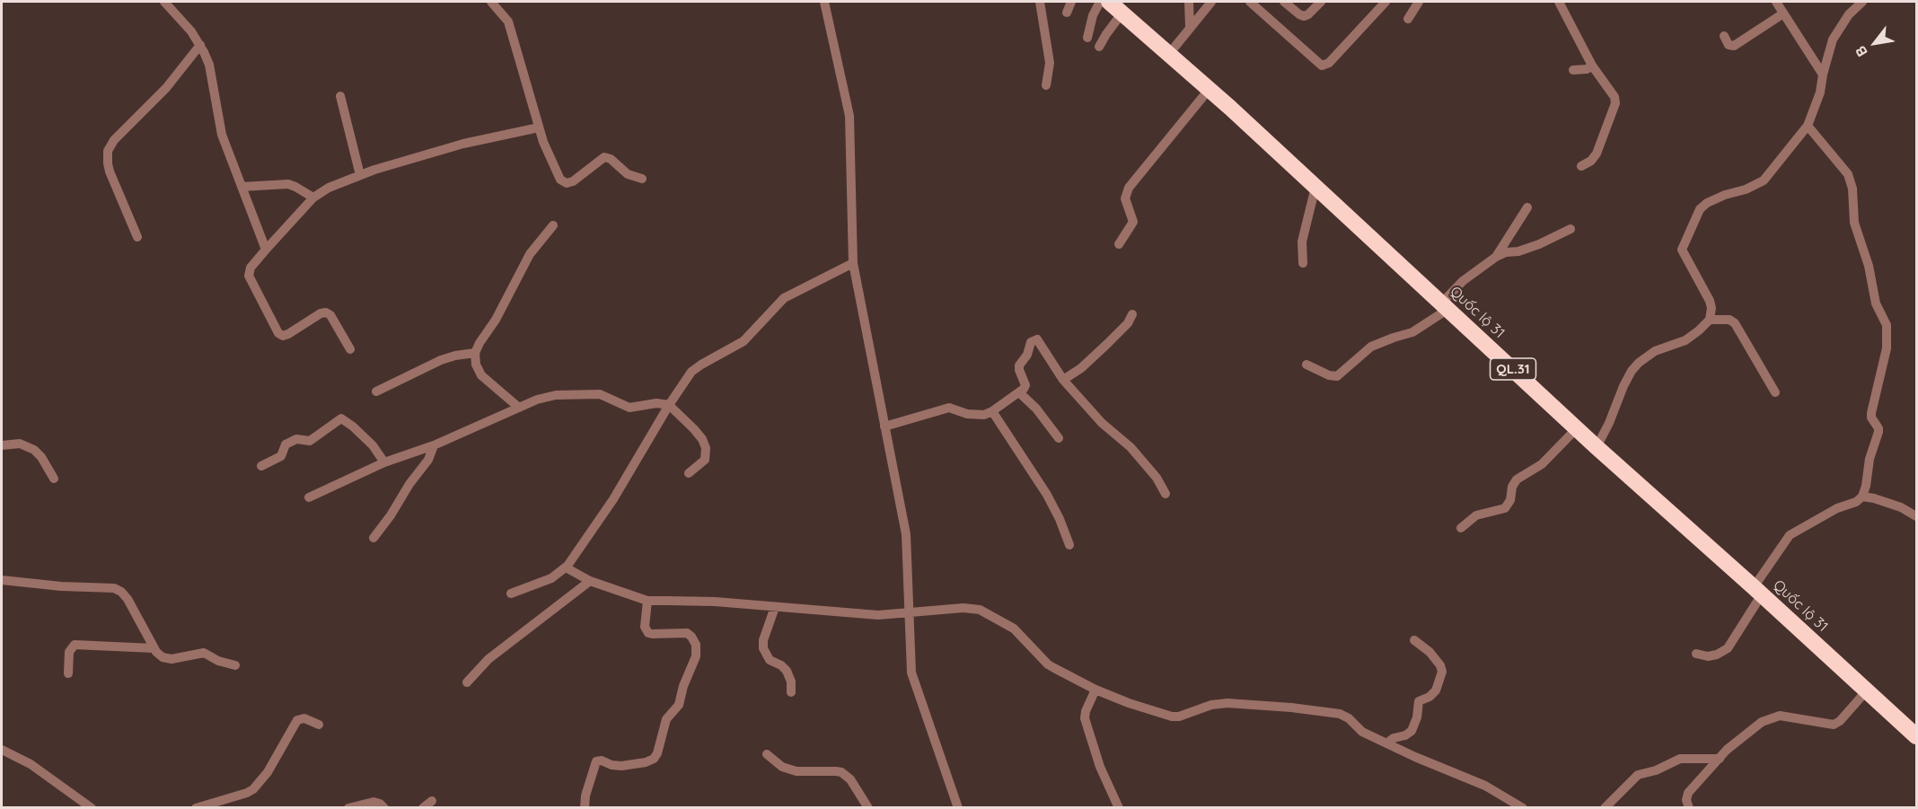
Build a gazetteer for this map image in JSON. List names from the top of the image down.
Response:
{
  "streets": {
    "highway": ["Quốc lộ 31", "QL.31"]
  },
  "north": "bottom left"
}
